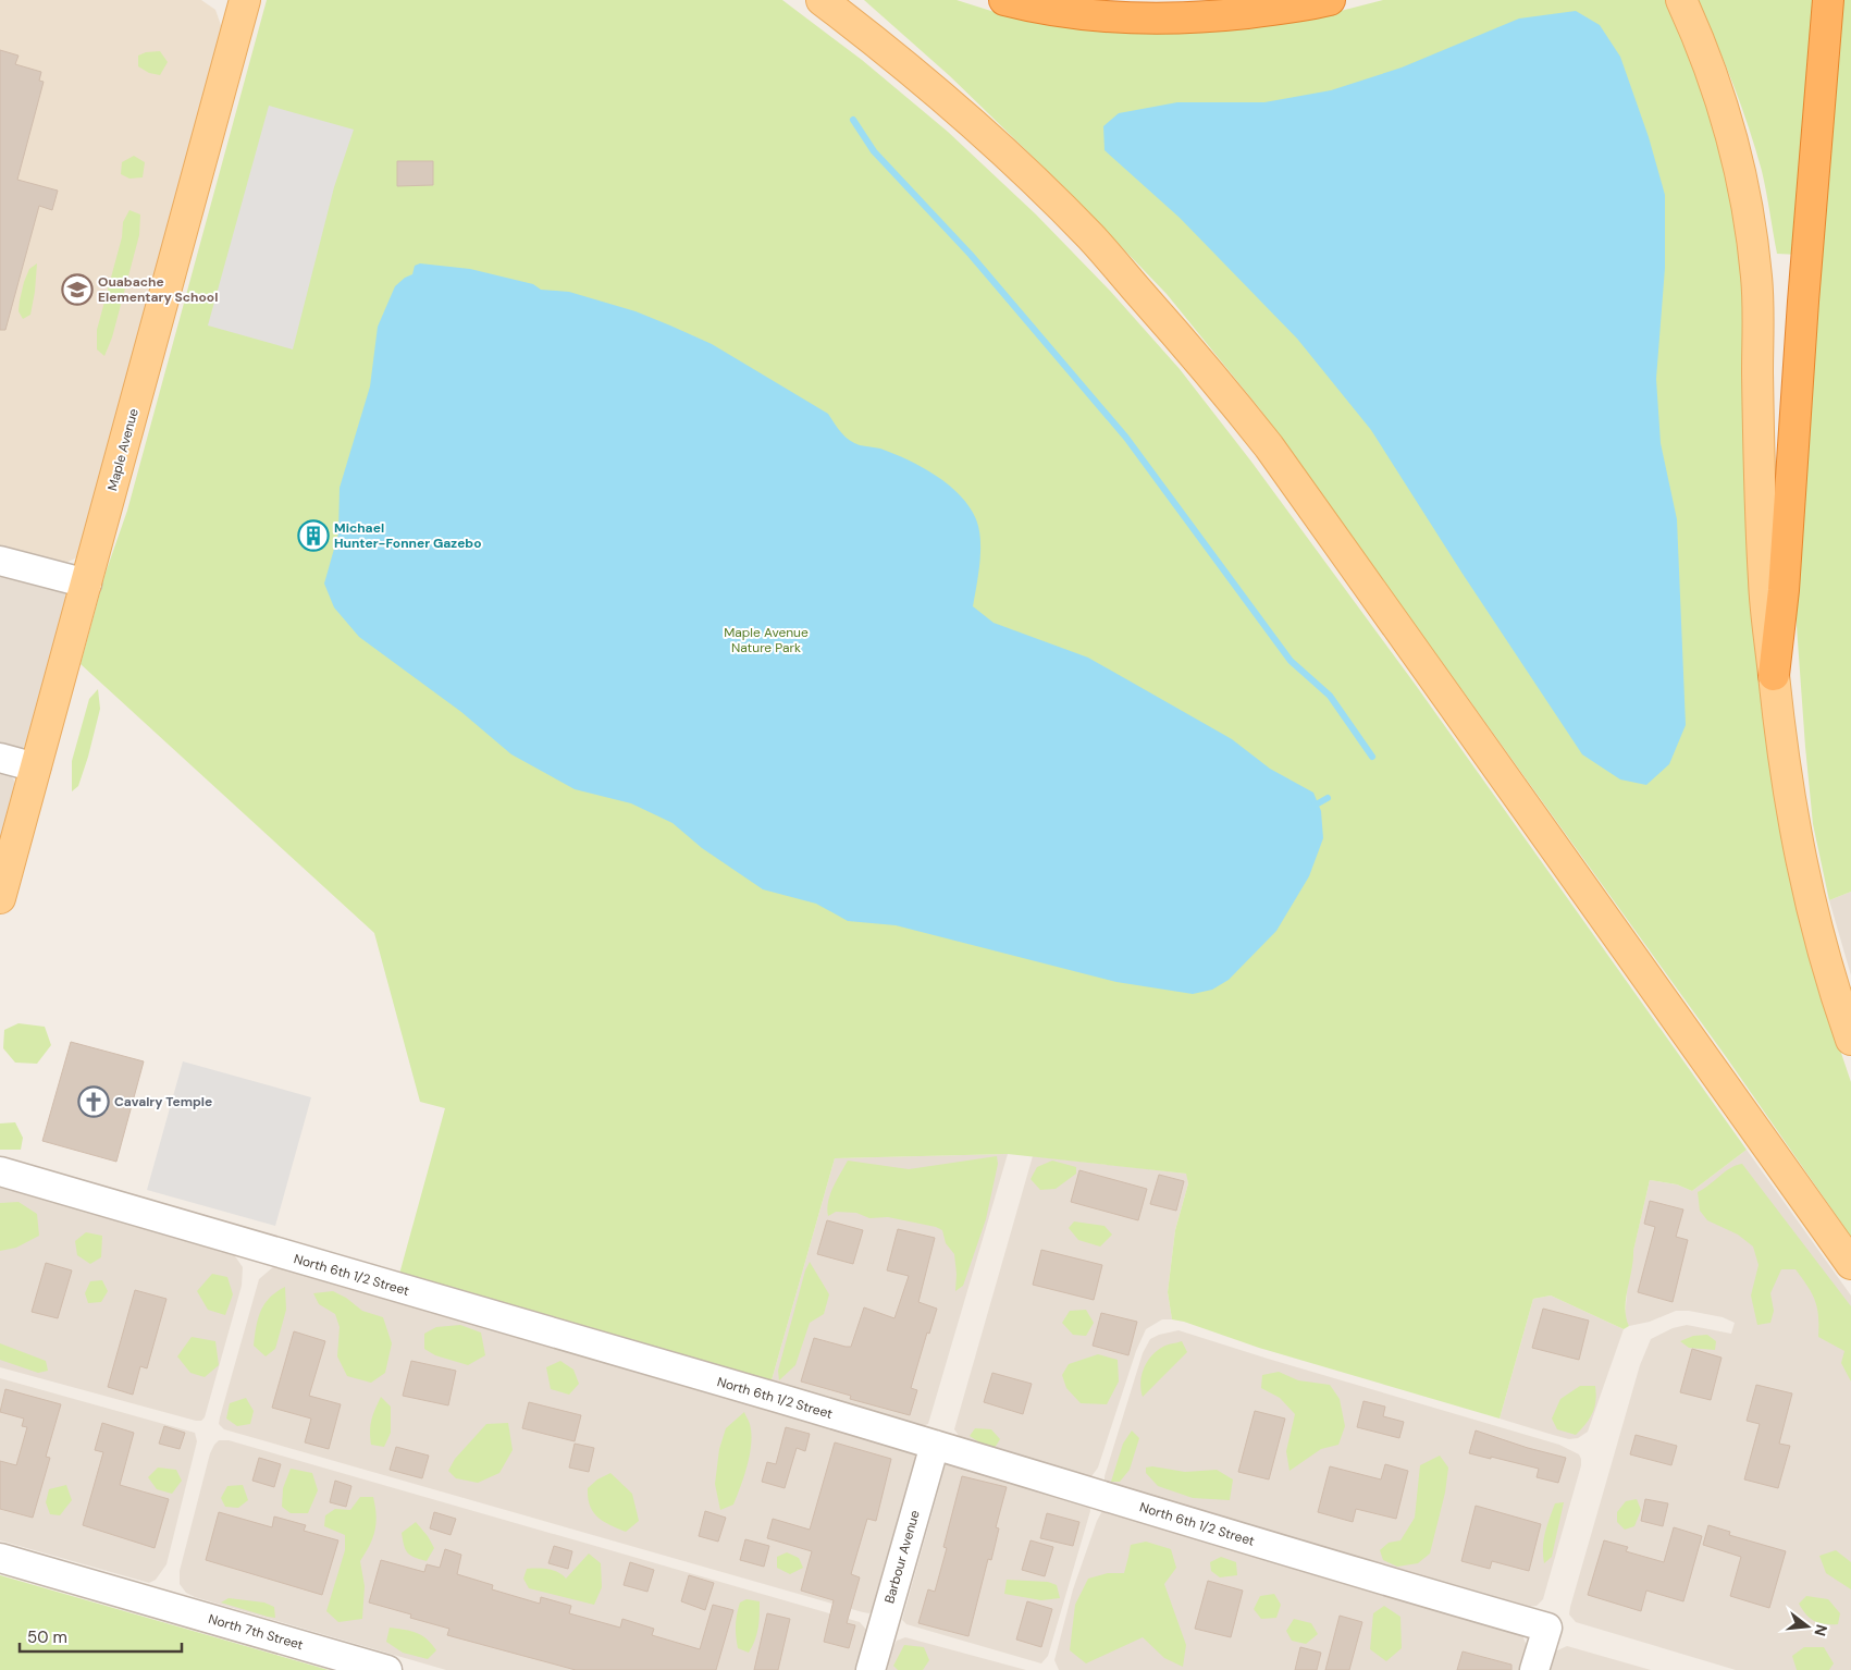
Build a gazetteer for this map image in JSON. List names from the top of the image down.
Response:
{
  "streets": {
    "main road": ["Maple Avenue"],
    "street": ["North 6th 1/2 Street", "Barbour Avenue", "North 7th Street"]
  },
  "crossings": [
    ["North 6th 1/2 Street", "Barbour Avenue"]
  ],
  "parks": ["Maple Avenue Nature Park"],
  "places": {
    "school or university": ["Ouabache Elementary School"],
    "building": ["Michael Hunter-Fonner Gazebo"],
    "church": ["Cavalry Temple"]
  },
  "scale_bar": "50 m",
  "north": "right"
}
